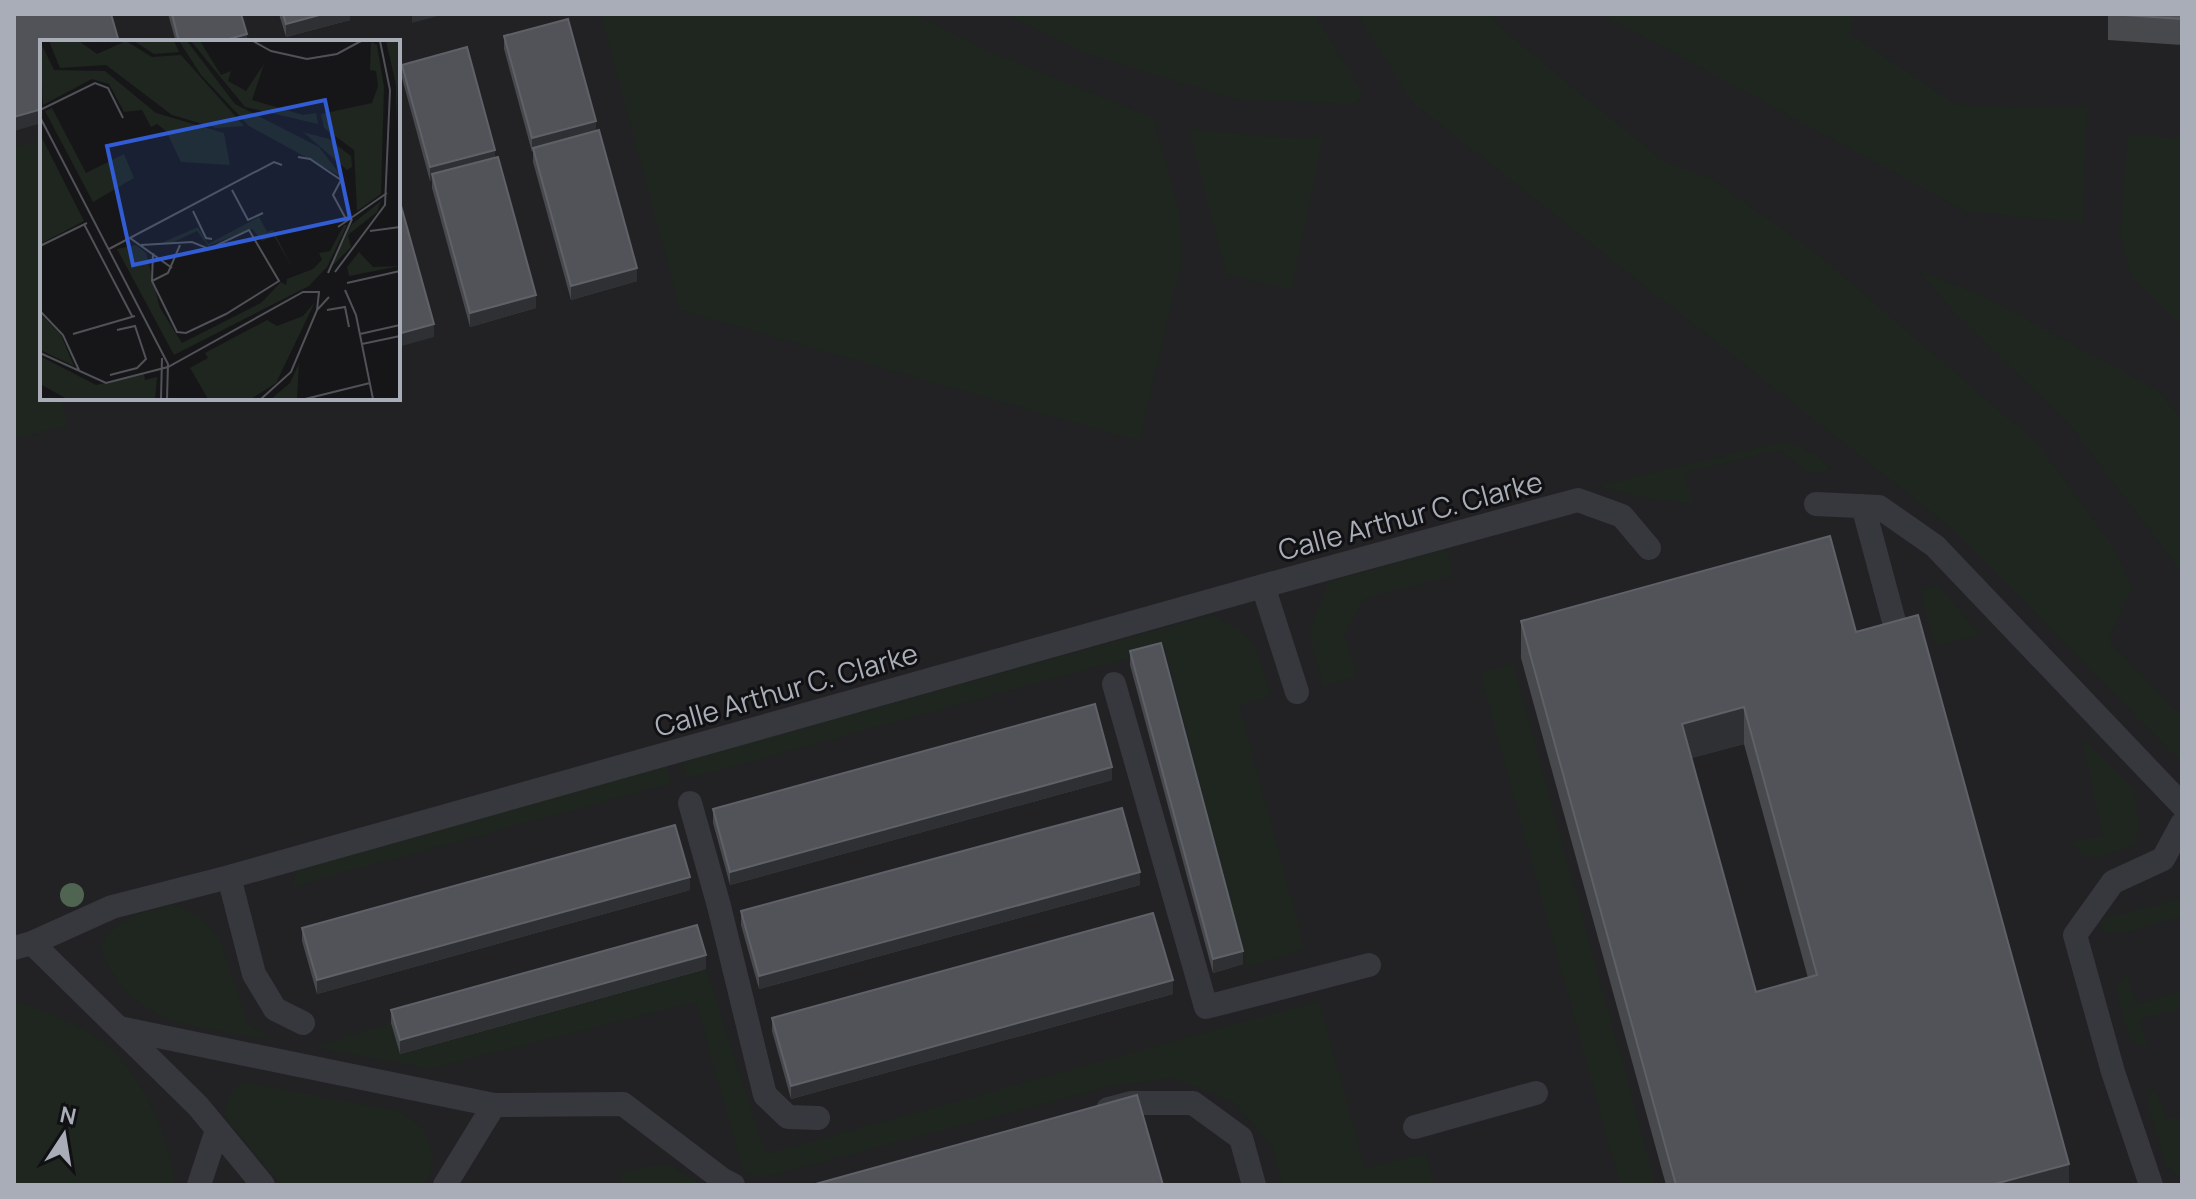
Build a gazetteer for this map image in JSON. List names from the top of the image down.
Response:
{
  "streets": {
    "lane": ["Calle Arthur C. Clarke"]
  },
  "north": "top"
}
